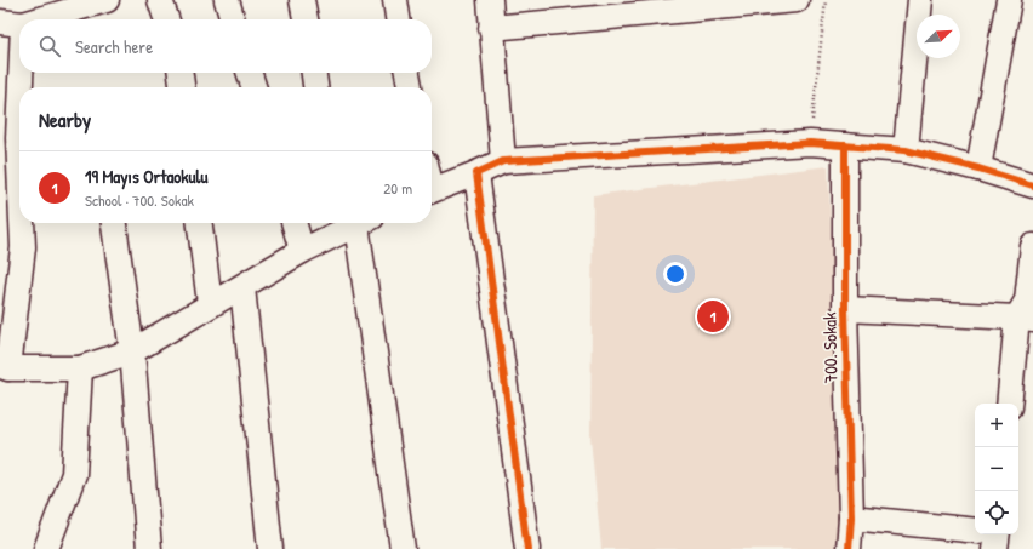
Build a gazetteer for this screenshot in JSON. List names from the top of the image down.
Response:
{
  "streets": {
    "street": ["700. Sokak"]
  },
  "north": "top right",
  "page": {
    "search": "Search here",
    "heading": "Nearby",
    "list": [
      {
        "mark": "1",
        "name": "19 Mayıs Ortaokulu",
        "note": "School · 700. Sokak",
        "value": "20 m"
      }
    ],
    "pins": "1",
    "map_buttons": ["+", "−"]
  }
}
